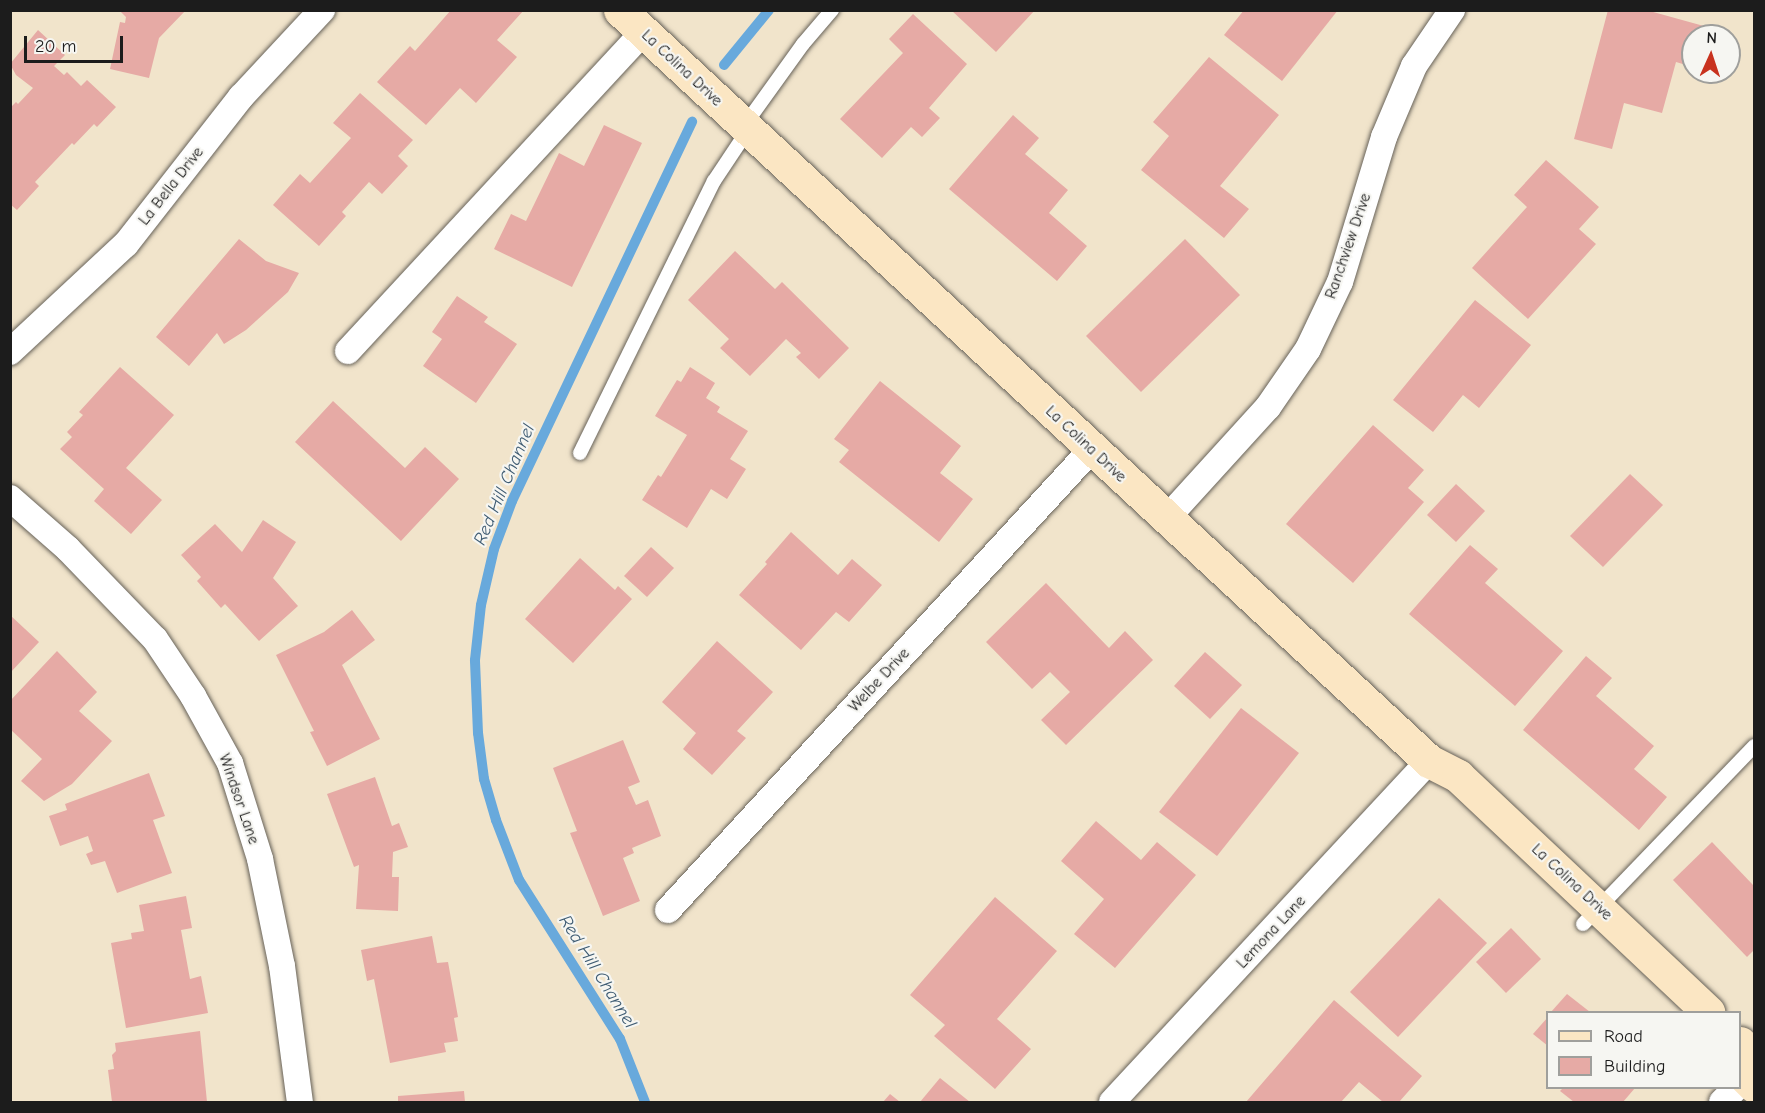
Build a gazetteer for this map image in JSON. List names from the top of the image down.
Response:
{
  "streets": {
    "street": [
      "La Colina Drive",
      "La Bella Drive",
      "Ranchview Drive",
      "Welbe Drive",
      "Windsor Lane",
      "Lemona Lane"
    ]
  },
  "crossings": [
    ["La Colina Drive", "Ranchview Drive"],
    ["La Colina Drive", "Welbe Drive"],
    ["La Colina Drive", "Lemona Lane"]
  ],
  "water": ["Red Hill Channel"],
  "legend": ["Road", "Building"],
  "scale_bar": "20 m",
  "north": "top"
}
